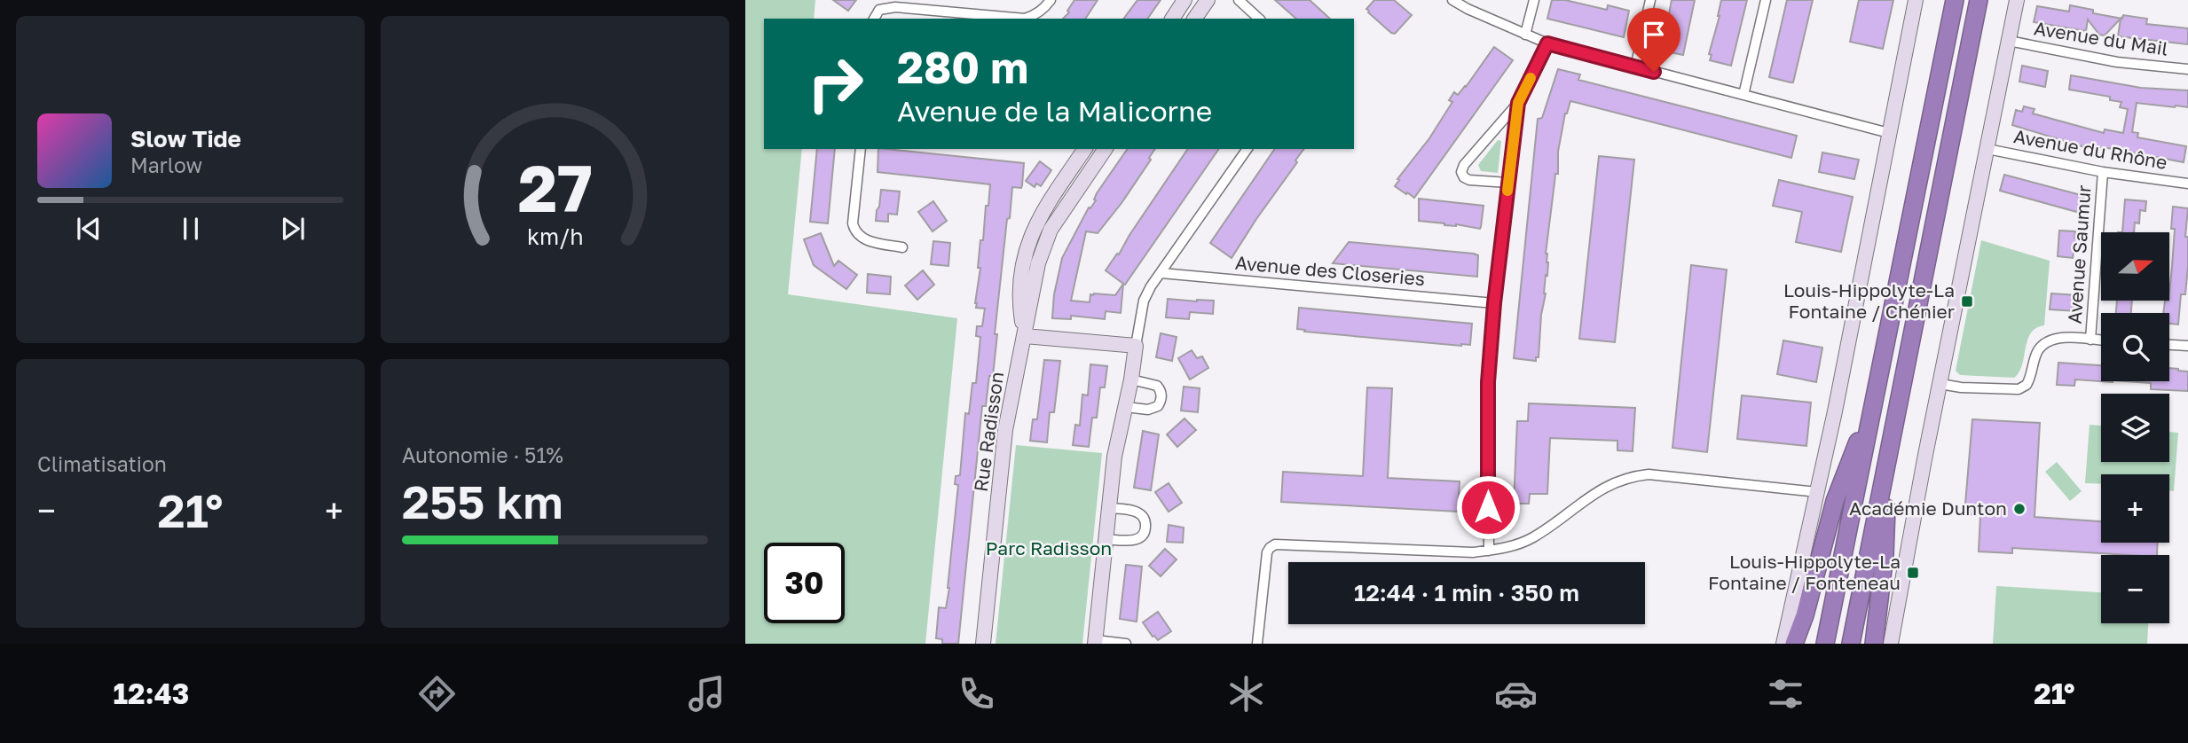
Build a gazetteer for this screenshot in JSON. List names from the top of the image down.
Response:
{
  "streets": {
    "main road": ["Rue Radisson"],
    "street": [
      "Avenue du Mail",
      "Avenue du Rhône",
      "Avenue Saumur",
      "Avenue des Closeries"
    ]
  },
  "crossings": [
    ["Avenue du Rhône", "Avenue Saumur"]
  ],
  "parks": ["Parc Radisson"],
  "places": {
    "transit": ["Louis-Hippolyte-La Fontaine / Chénier", "Louis-Hippolyte-La Fontaine / Fonteneau"],
    "other": ["Académie Dunton"]
  },
  "north": "right",
  "page": {
    "turn": ["280 m", "Avenue de la Malicorne"],
    "song": ["Slow Tide", "Marlow"],
    "map_buttons": ["+", "−"],
    "tile": [
      "Climatisation",
      ["Autonomie · 51%", "255 km"]
    ],
    "heat": ["−", "21°", "+"],
    "limit": "30",
    "trip": "12:44 · 1 min · 350 m",
    "tabs": ["12:43", "21°"],
    "gauge": ["27", "km/h"]
  }
}
